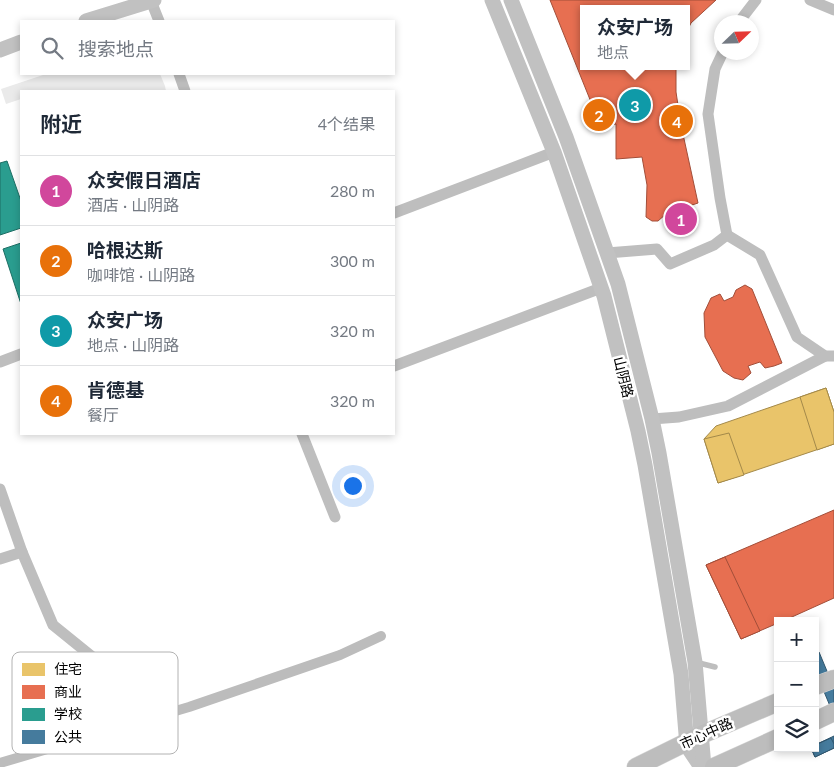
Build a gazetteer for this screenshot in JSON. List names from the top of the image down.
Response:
{
  "streets": {
    "main road": ["山阴路", "市心中路"]
  },
  "crossings": [
    ["山阴路", "市心中路"]
  ],
  "legend": [
    "住宅",
    "商业",
    "学校",
    "公共"
  ],
  "north": "top right",
  "page": {
    "popup": ["众安广场", "地点"],
    "search": "搜索地点",
    "pins": [
      "3",
      "2",
      "4",
      "1"
    ],
    "heading": ["附近", "4个结果"],
    "list": [
      {
        "mark": "1",
        "name": "众安假日酒店",
        "note": "酒店 · 山阴路",
        "value": "280 m"
      },
      {
        "mark": "2",
        "name": "哈根达斯",
        "note": "咖啡馆 · 山阴路",
        "value": "300 m"
      },
      {
        "mark": "3",
        "name": "众安广场",
        "note": "地点 · 山阴路",
        "value": "320 m"
      },
      {
        "mark": "4",
        "name": "肯德基",
        "note": "餐厅",
        "value": "320 m"
      }
    ],
    "map_buttons": ["+", "−"]
  }
}
